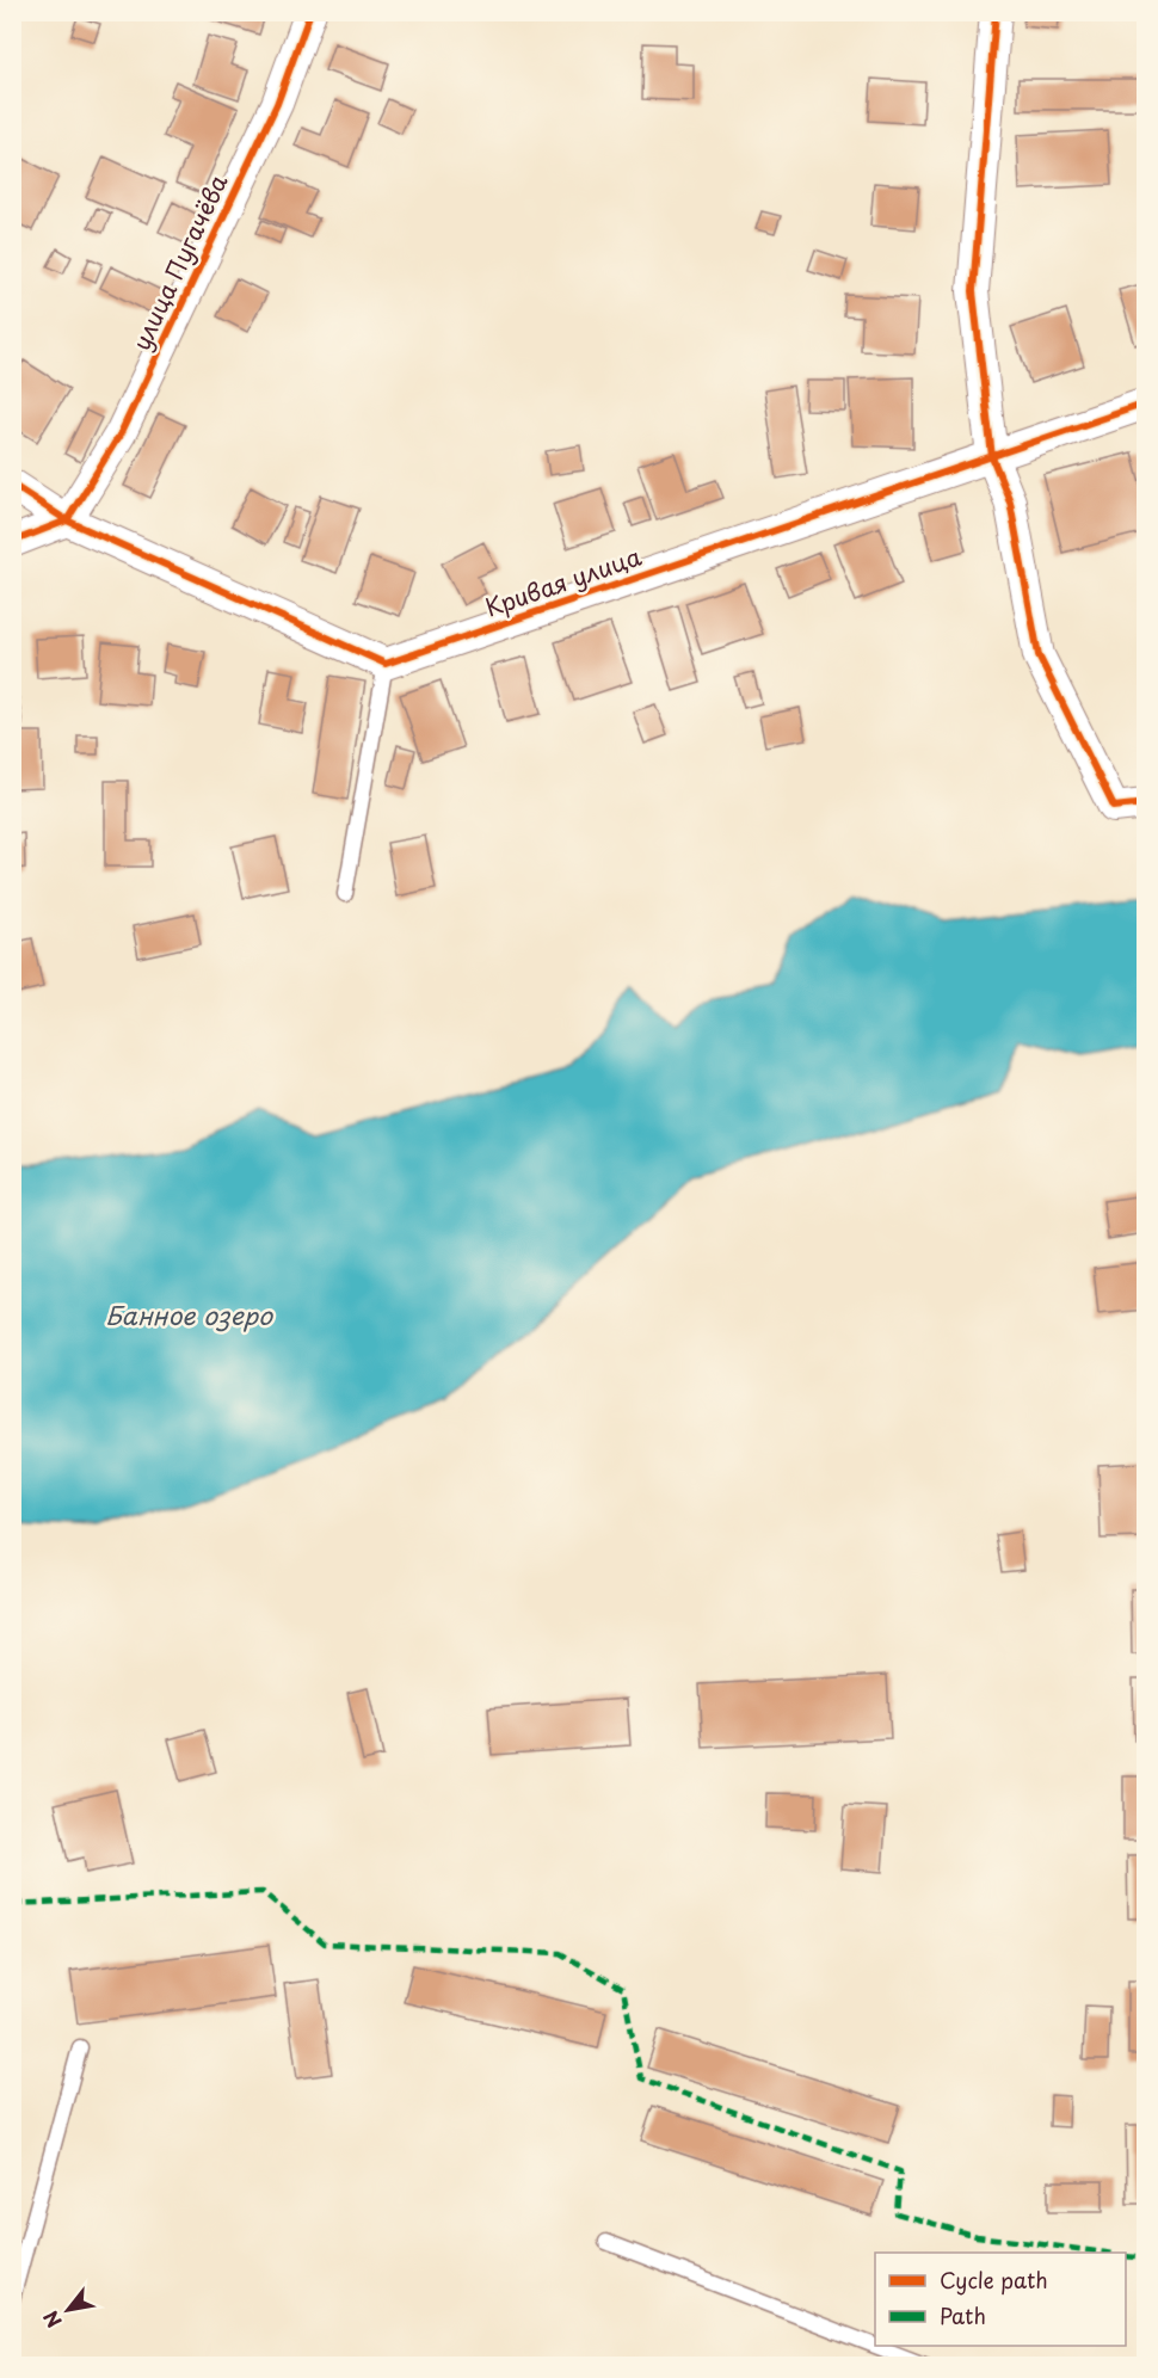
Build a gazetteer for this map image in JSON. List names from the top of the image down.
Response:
{
  "streets": {
    "street": ["улица Пугачёва", "Кривая улица"]
  },
  "water": ["Банное озеро"],
  "legend": ["Cycle path", "Path"],
  "north": "bottom left"
}
